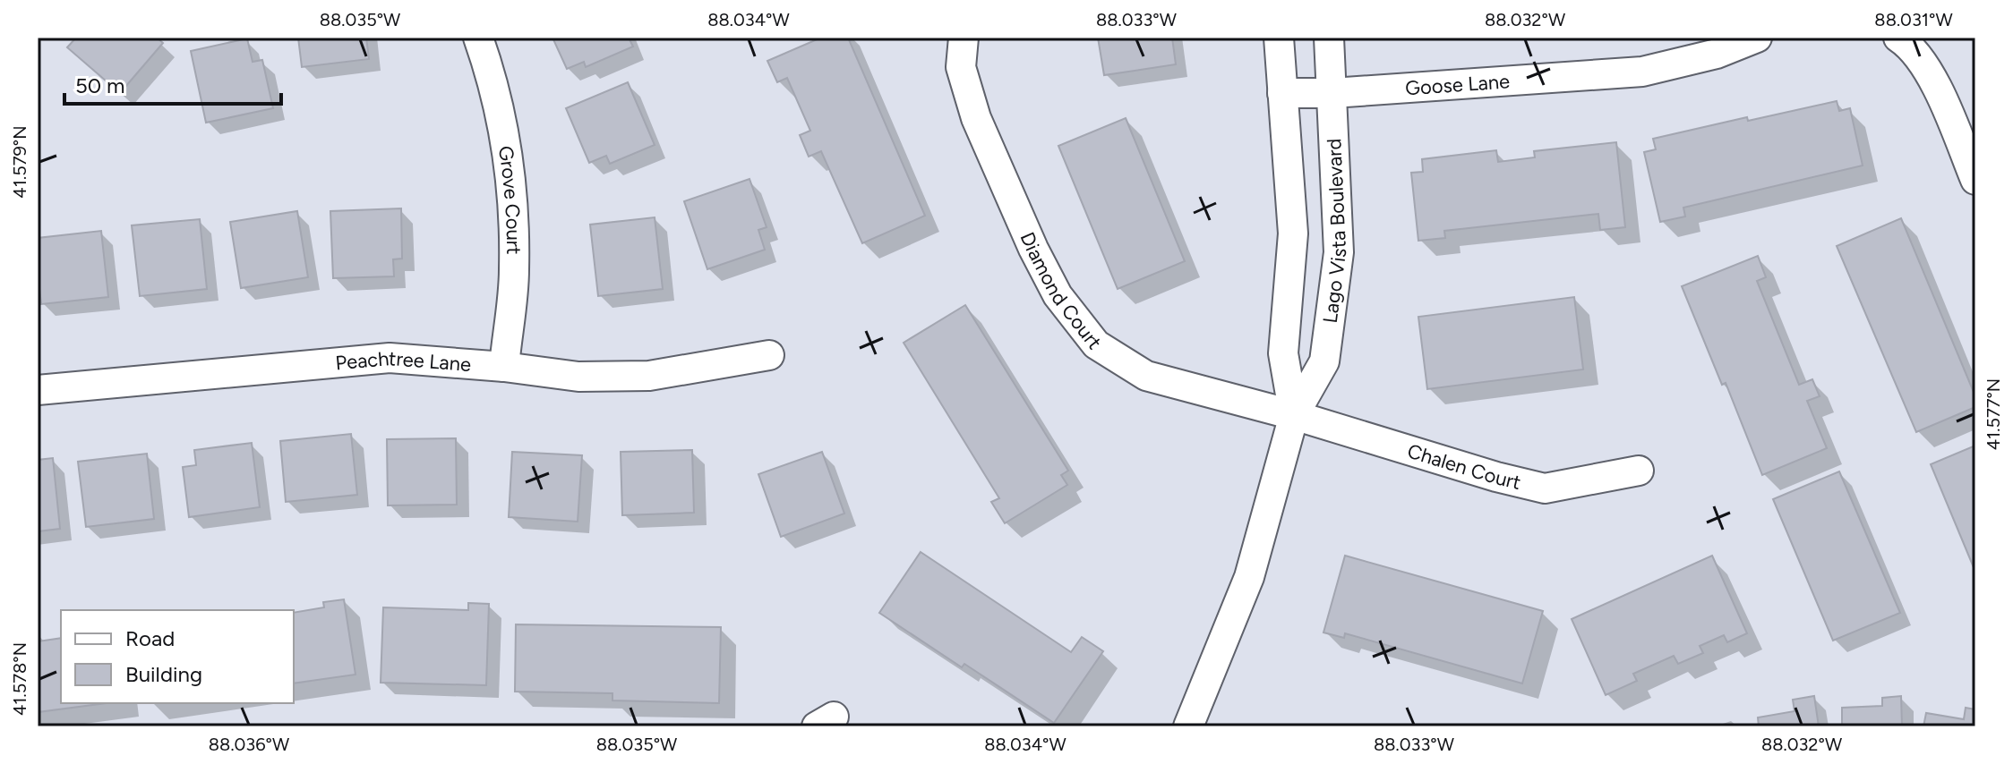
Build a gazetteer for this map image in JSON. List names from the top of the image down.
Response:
{
  "streets": {
    "street": [
      "Goose Lane",
      "Grove Court",
      "Lago Vista Boulevard",
      "Diamond Court",
      "Peachtree Lane",
      "Chalen Court"
    ]
  },
  "crossings": [
    ["Goose Lane", "Lago Vista Boulevard"],
    ["Grove Court", "Peachtree Lane"],
    ["Lago Vista Boulevard", "Diamond Court"],
    ["Lago Vista Boulevard", "Chalen Court"],
    ["Diamond Court", "Chalen Court"]
  ],
  "legend": ["Road", "Building"],
  "scale_bar": "50 m",
  "coordinates": [
    "88.035°W",
    "88.034°W",
    "88.033°W",
    "88.032°W",
    "88.031°W",
    "41.579°N",
    "41.577°N",
    "41.578°N",
    "88.036°W"
  ]
}
